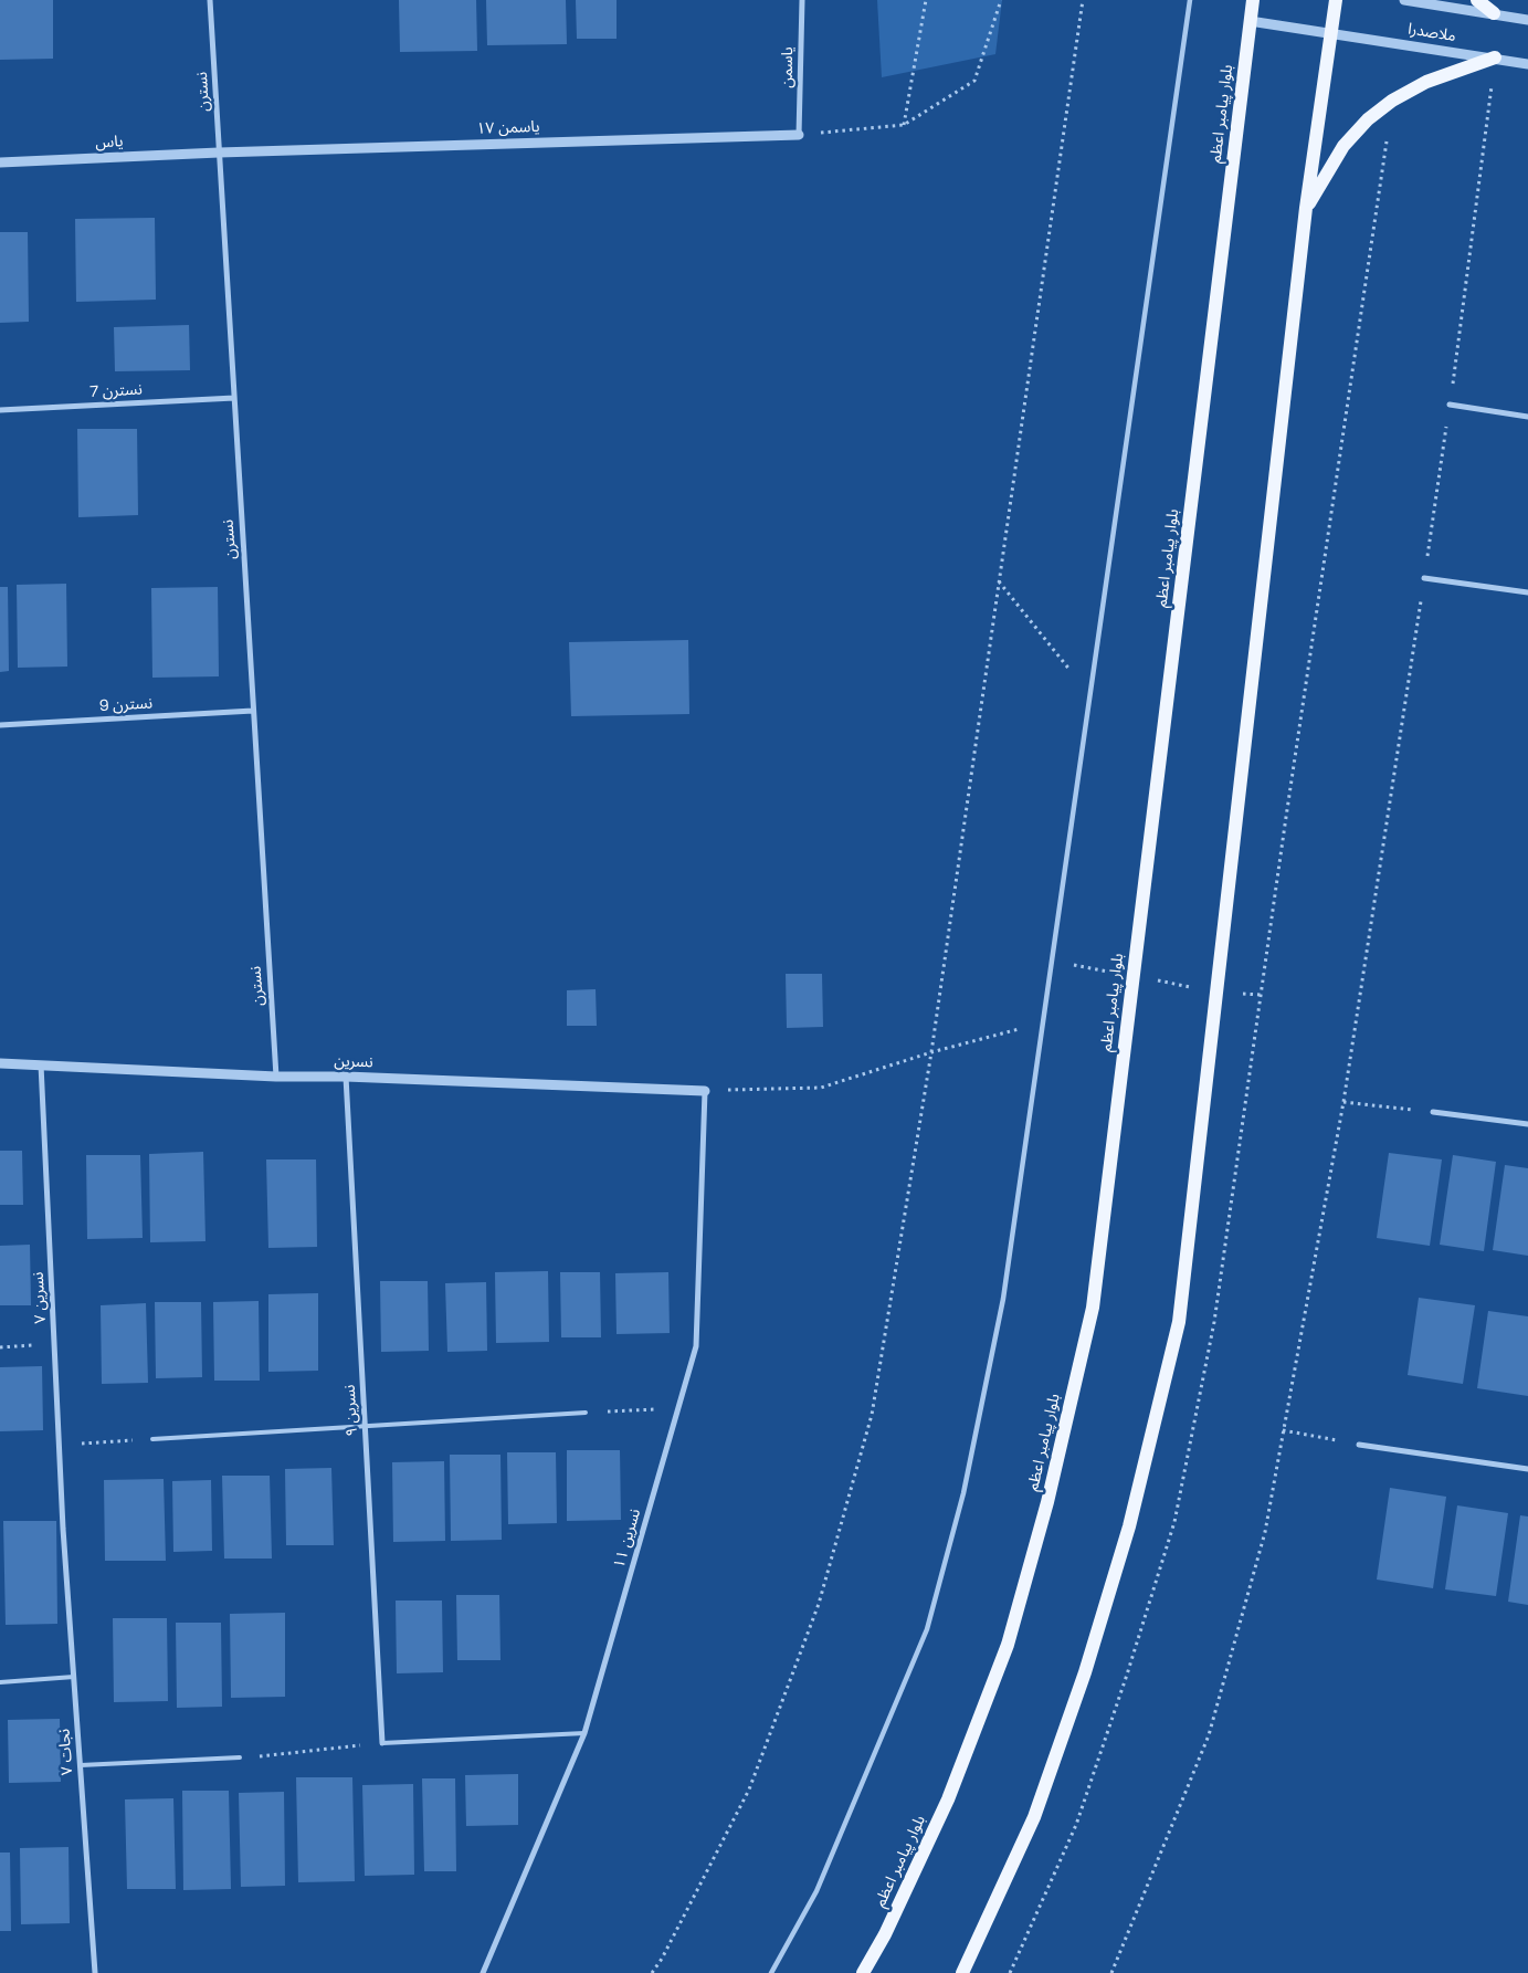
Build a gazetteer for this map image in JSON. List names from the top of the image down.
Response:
{
  "streets": {
    "main road": ["بلوار پیامبر اعظم"],
    "street": [
      "ملاصدرا",
      "یاسمن",
      "نسترن",
      "یاسمن ۱۷",
      "یاس",
      "نسترن 7",
      "نسترن 9",
      "نسرین",
      "نسرین ۷",
      "نسرین ۹",
      "نسرین ۱۱",
      "نجات ۷"
    ]
  },
  "crossings": [
    ["ملاصدرا", "بلوار پیامبر اعظم"],
    ["یاسمن", "یاسمن ۱۷"],
    ["نسترن", "یاسمن ۱۷"],
    ["نسترن", "یاس"],
    ["نسترن", "نسترن 7"],
    ["نسترن", "نسترن 9"],
    ["نسترن", "نسرین"],
    ["یاسمن ۱۷", "یاس"],
    ["نسرین", "نسرین ۷"],
    ["نسرین", "نسرین ۹"],
    ["نسرین", "نسرین ۱۱"],
    ["نسرین ۷", "نجات ۷"]
  ]
}
